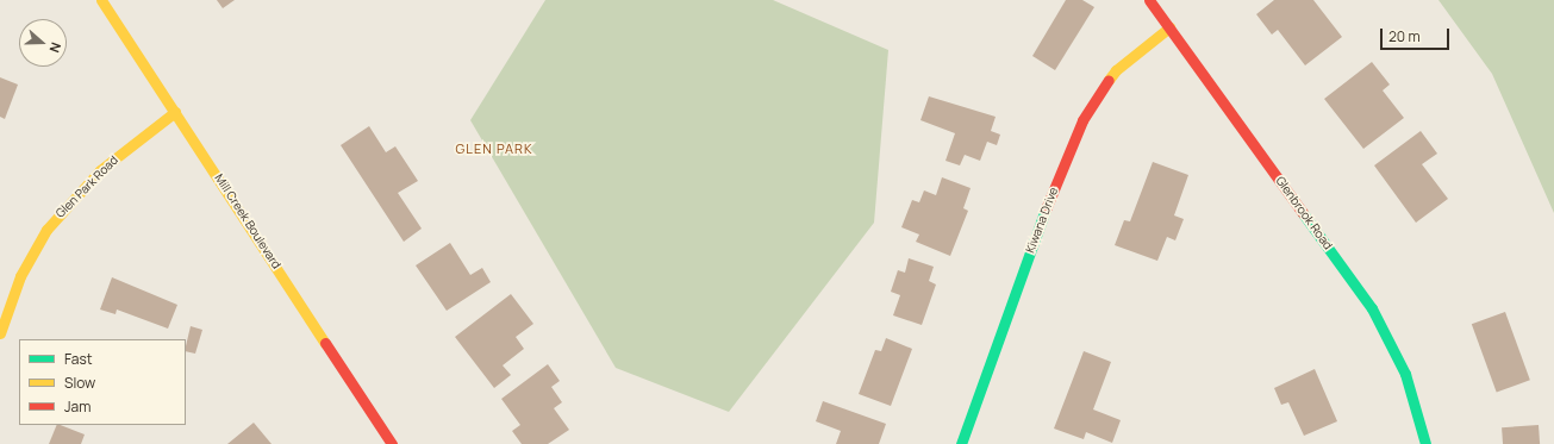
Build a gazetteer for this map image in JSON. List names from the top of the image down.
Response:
{
  "streets": {
    "street": [
      "Glen Park Road",
      "Glenbrook Road",
      "Kiwana Drive",
      "Mill Creek Boulevard"
    ]
  },
  "crossings": [
    ["Glen Park Road", "Mill Creek Boulevard"],
    ["Glenbrook Road", "Kiwana Drive"]
  ],
  "districts": ["GLEN PARK"],
  "legend": ["Fast", "Slow", "Jam"],
  "scale_bar": "20 m",
  "north": "right"
}
